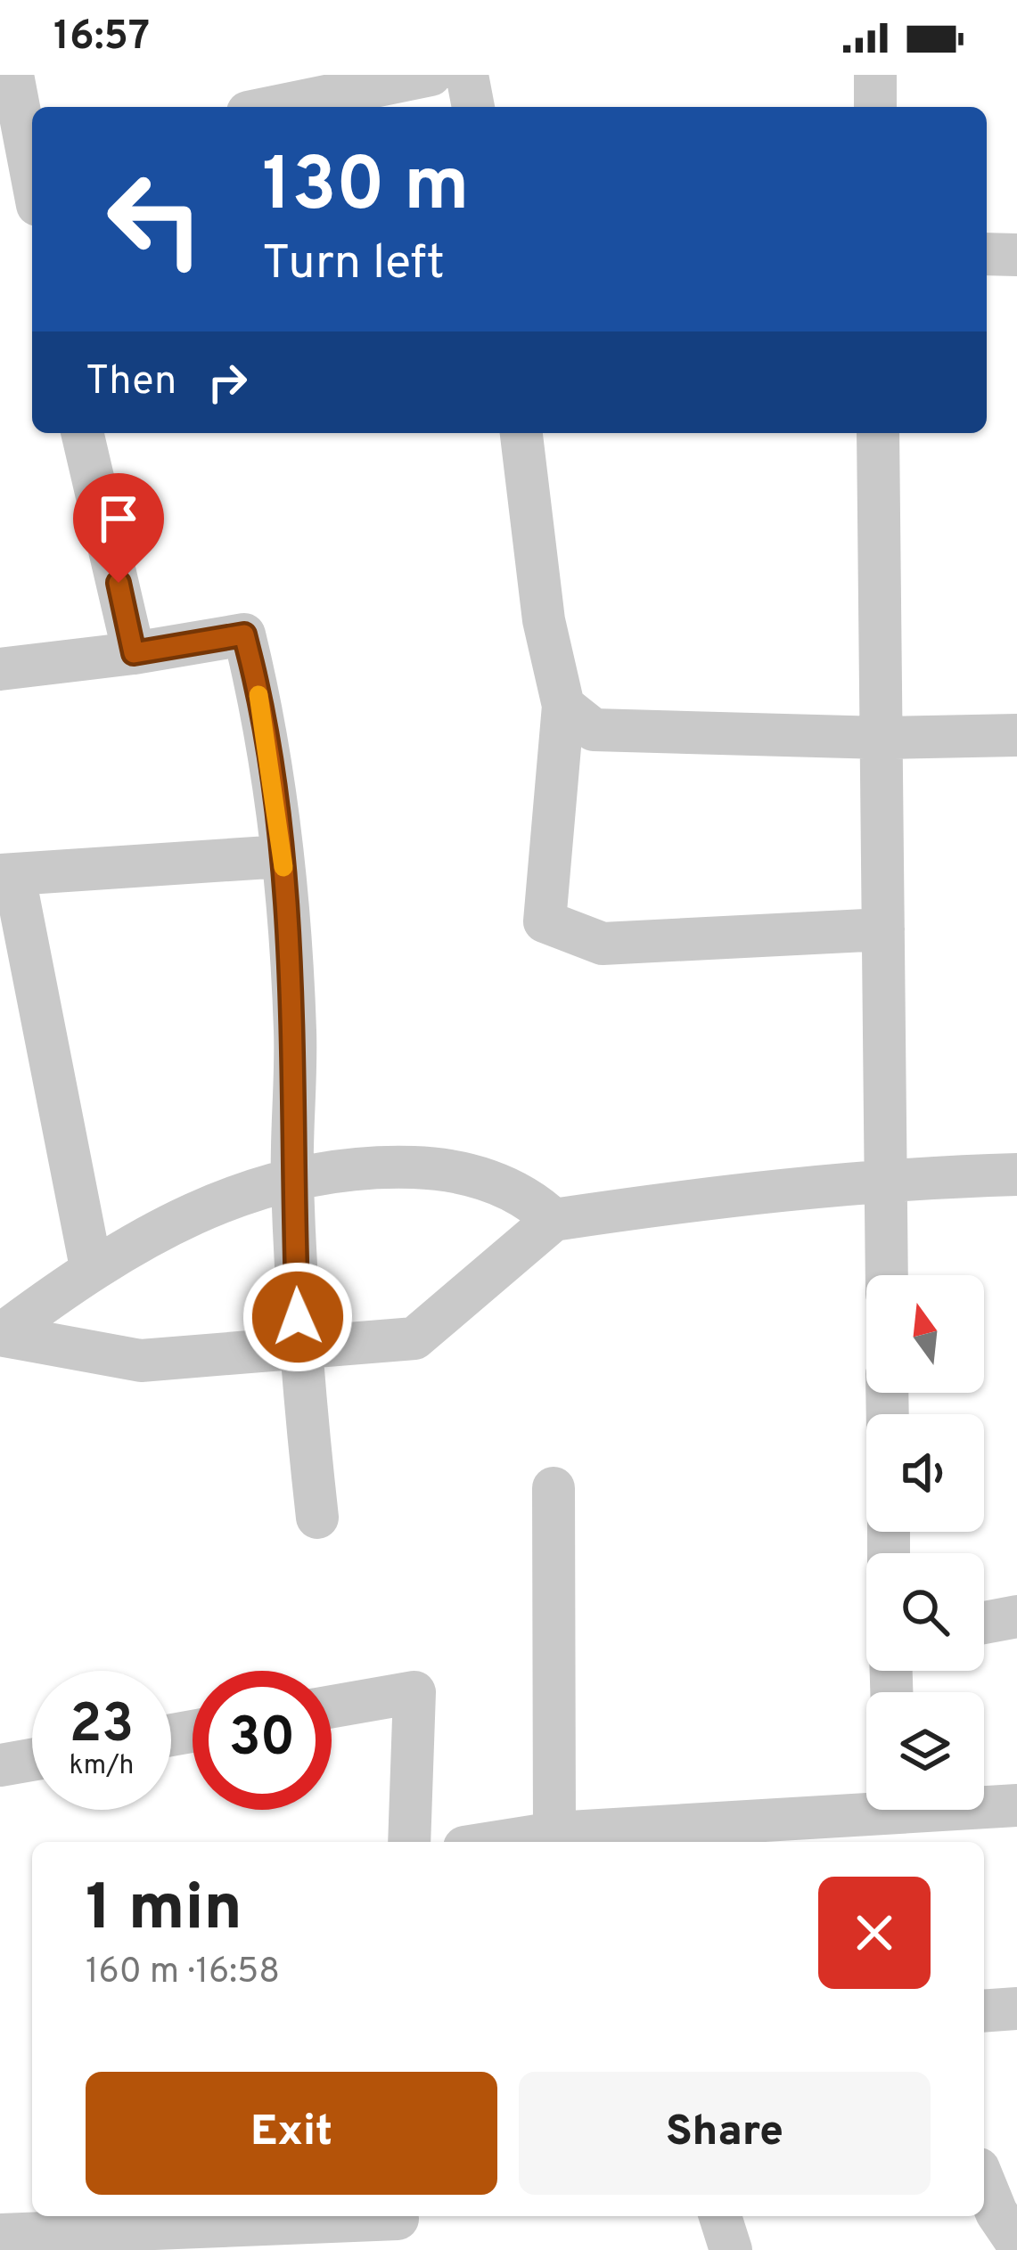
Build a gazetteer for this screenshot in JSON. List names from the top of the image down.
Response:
{
  "north": "top",
  "page": {
    "status": "16:57",
    "turn": ["130 m", "Turn left"],
    "then": "Then",
    "speed": "23 km/h",
    "limit": "30",
    "heading": ["1 min", "160 m · 16:58"],
    "buttons": ["Exit", "Share"]
  }
}
